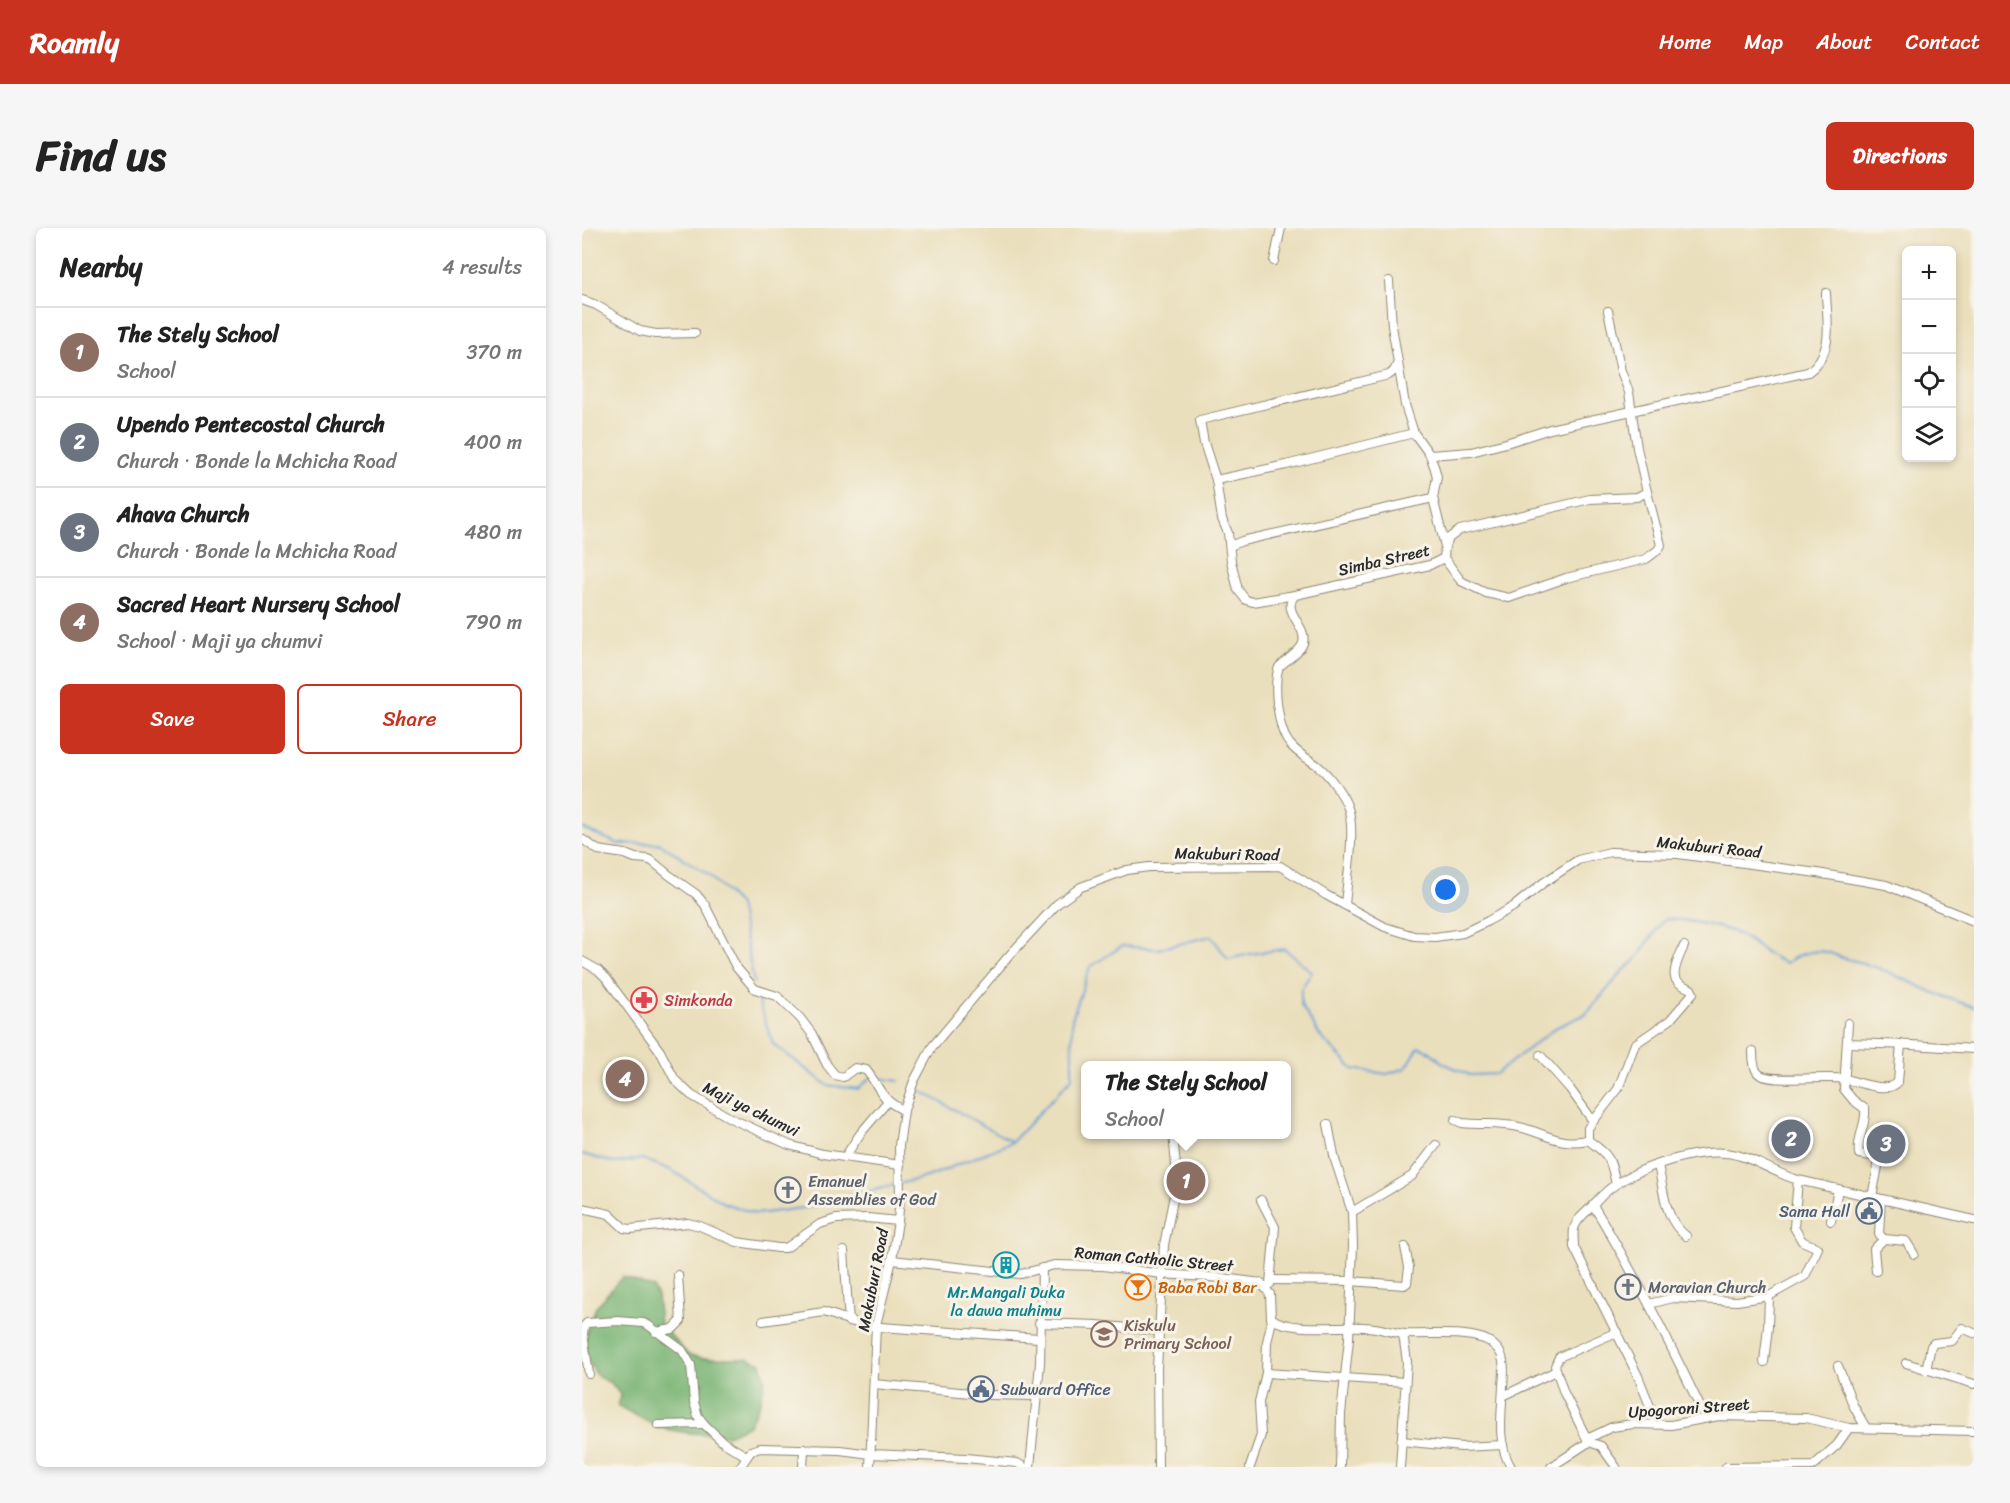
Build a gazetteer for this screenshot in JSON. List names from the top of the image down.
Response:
{
  "streets": {
    "street": [
      "Simba Street",
      "Makuburi Road",
      "Maji ya chumvi",
      "Roman Catholic Street",
      "Upogoroni Street"
    ]
  },
  "crossings": [
    ["Makuburi Road", "Maji ya chumvi"],
    ["Makuburi Road", "Roman Catholic Street"]
  ],
  "places": {
    "pharmacy": ["Simkonda"],
    "church": ["Emanuel Assemblies of God", "Moravian Church"],
    "public building": ["Sama Hall", "Subward Office"],
    "building": ["Mr.Mangali Duka la dawa muhimu"],
    "bar": ["Baba Robi Bar"],
    "school or university": ["Kiskulu Primary School"]
  },
  "page": {
    "header": "Roamly",
    "nav": [
      "Home",
      "Map",
      "About",
      "Contact"
    ],
    "title": "Find us",
    "buttons": [
      "Directions",
      ["Save", "Share"]
    ],
    "heading": ["Nearby", "4 results"],
    "map_buttons": ["+", "−"],
    "list": [
      {
        "mark": "1",
        "name": "The Stely School",
        "note": "School",
        "value": "370 m"
      },
      {
        "mark": "2",
        "name": "Upendo Pentecostal Church",
        "note": "Church · Bonde la Mchicha Road",
        "value": "400 m"
      },
      {
        "mark": "3",
        "name": "Ahava Church",
        "note": "Church · Bonde la Mchicha Road",
        "value": "480 m"
      },
      {
        "mark": "4",
        "name": "Sacred Heart Nursery School",
        "note": "School · Maji ya chumvi",
        "value": "790 m"
      }
    ],
    "pins": [
      "4",
      "2",
      "3",
      "1"
    ],
    "popup": ["The Stely School", "School"]
  }
}
